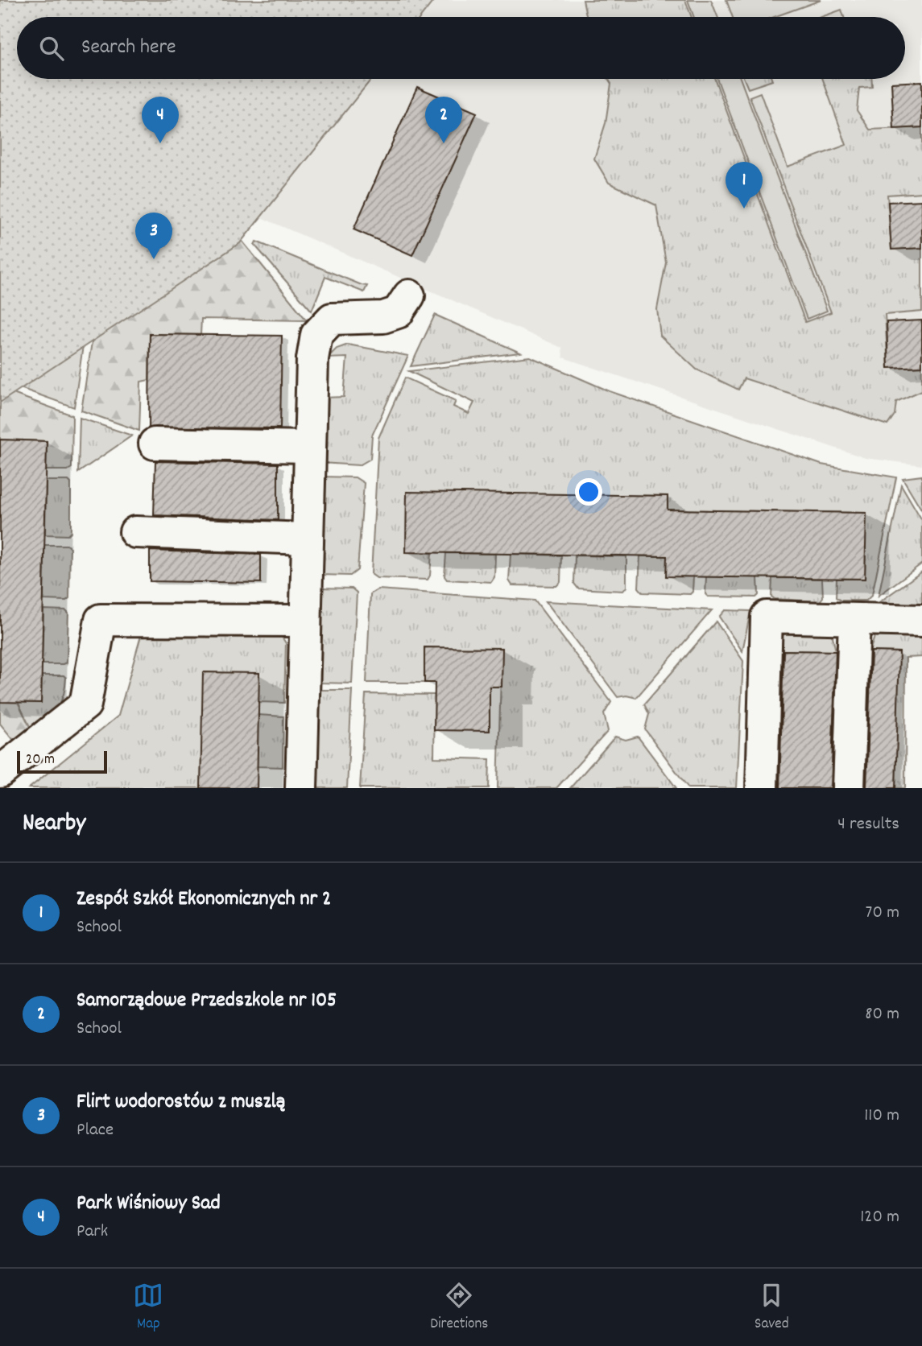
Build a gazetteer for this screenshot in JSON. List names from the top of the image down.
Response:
{
  "scale_bar": "20 m",
  "page": {
    "search": "Search here",
    "pins": [
      "2",
      "4",
      "1",
      "3"
    ],
    "scale": "20 m",
    "heading": ["Nearby", "4 results"],
    "list": [
      {
        "mark": "1",
        "name": "Zespół Szkół Ekonomicznych nr 2",
        "note": "School",
        "value": "70 m"
      },
      {
        "mark": "2",
        "name": "Samorządowe Przedszkole nr 105",
        "note": "School",
        "value": "80 m"
      },
      {
        "mark": "3",
        "name": "Flirt wodorostów z muszlą",
        "note": "Place",
        "value": "110 m"
      },
      {
        "mark": "4",
        "name": "Park Wiśniowy Sad",
        "note": "Park",
        "value": "120 m"
      }
    ],
    "nav": ["Map", "Directions", "Saved"]
  }
}
